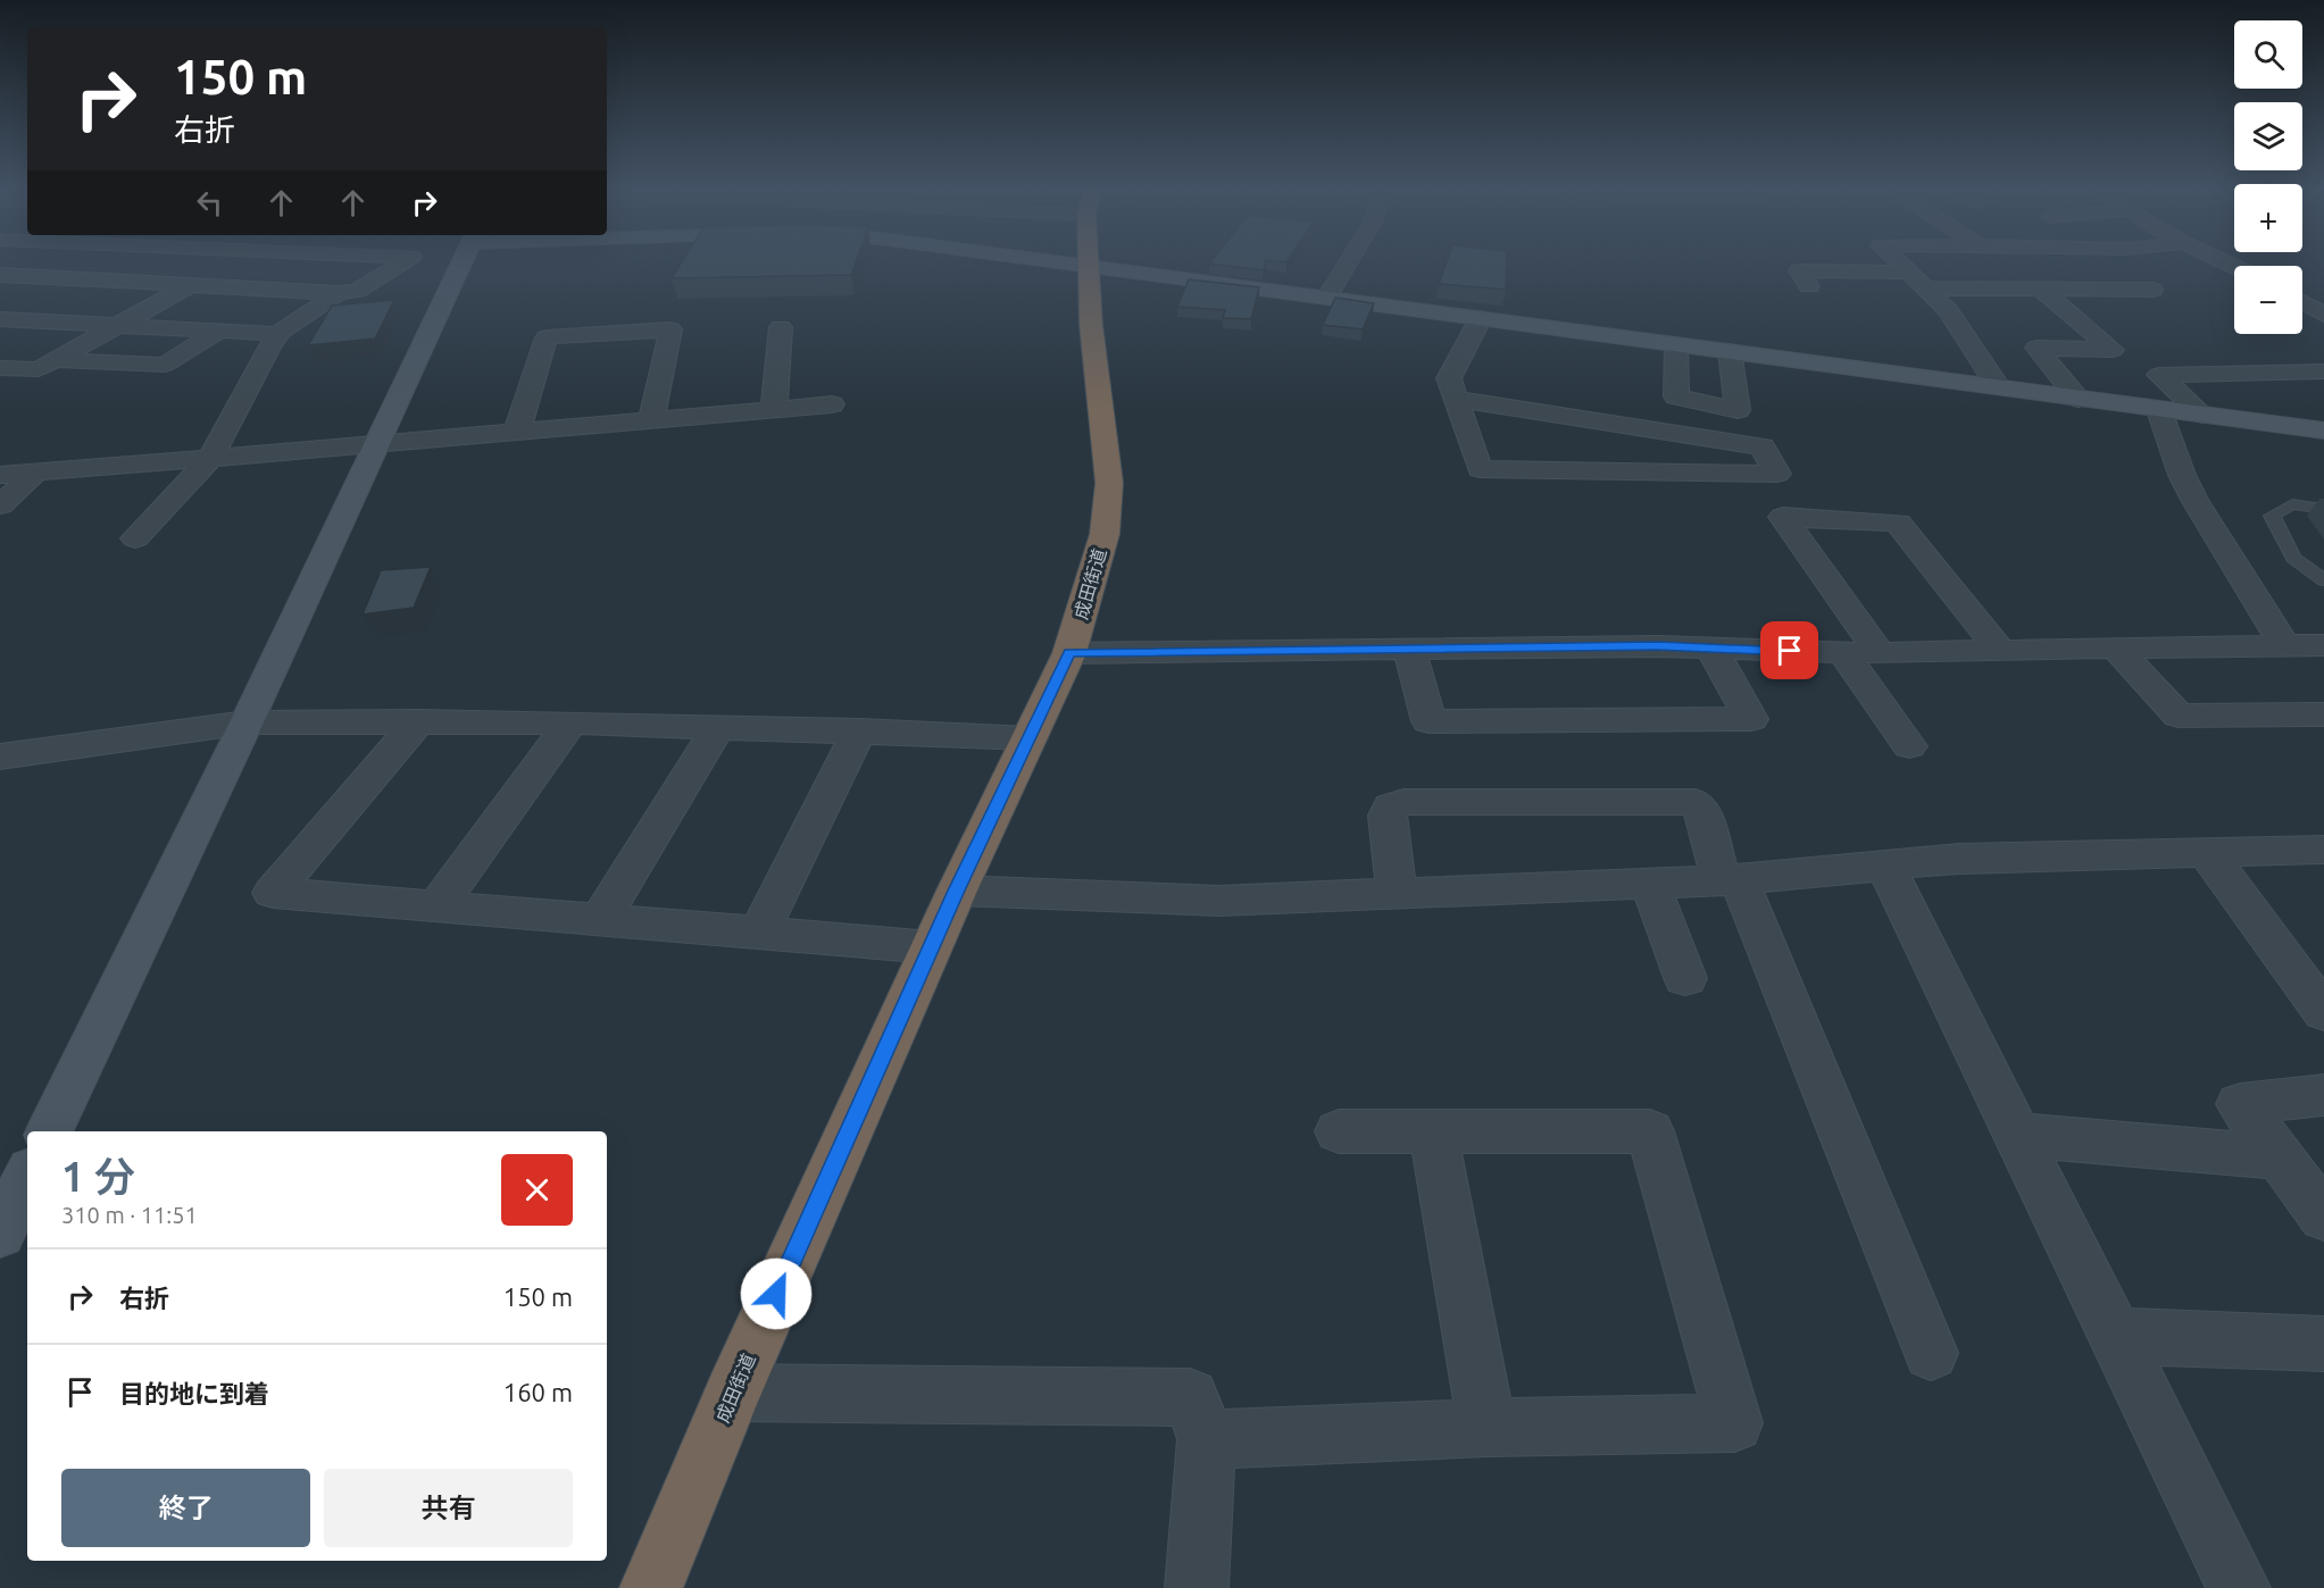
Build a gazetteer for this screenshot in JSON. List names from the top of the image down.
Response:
{
  "streets": {
    "highway": ["成田街道"]
  },
  "page": {
    "map_buttons": ["+", "−"],
    "turn": ["150 m", "右折"],
    "heading": ["1 分", "310 m · 11:51"],
    "list": [
      {
        "name": "右折",
        "value": "150 m"
      },
      {
        "name": "目的地に到着",
        "value": "160 m"
      }
    ],
    "buttons": ["終了", "共有"]
  }
}
